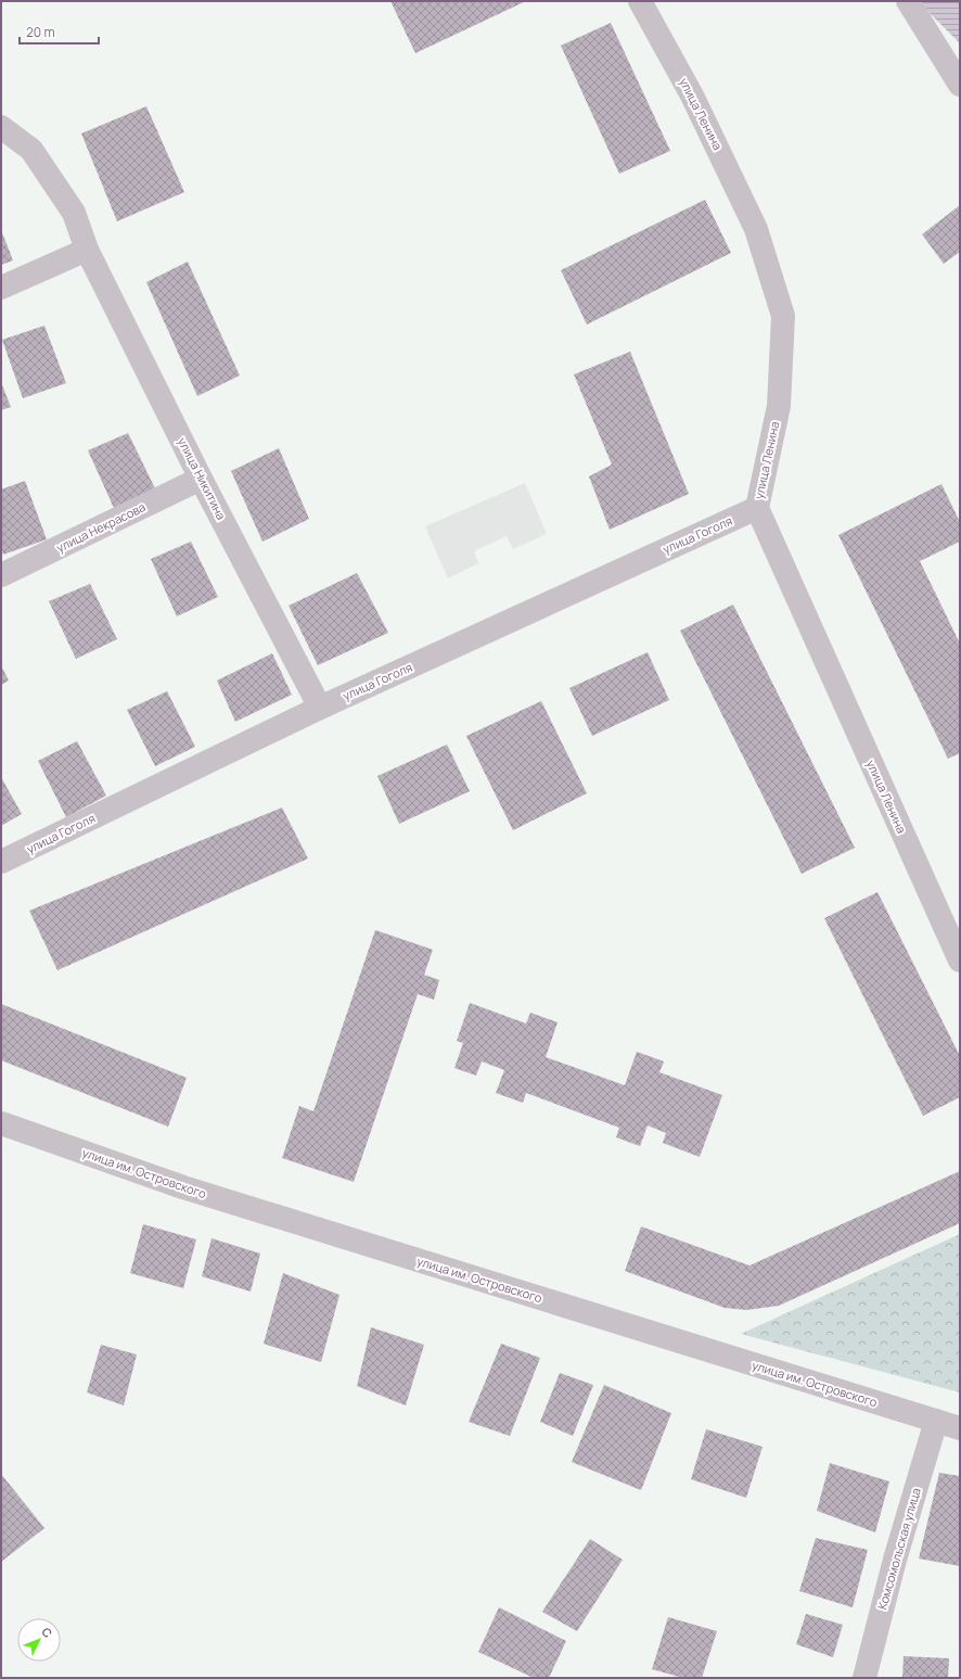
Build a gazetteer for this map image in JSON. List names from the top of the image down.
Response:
{
  "streets": {
    "street": [
      "улица Ленина",
      "улица Никитина",
      "улица Некрасова",
      "улица Гоголя",
      "улица им. Островского",
      "Комсомольская улица"
    ]
  },
  "crossings": [
    ["улица Ленина", "улица Гоголя"],
    ["улица Никитина", "улица Некрасова"],
    ["улица Никитина", "улица Гоголя"],
    ["улица им. Островского", "Комсомольская улица"]
  ],
  "scale_bar": "20 m",
  "north": "top right"
}
